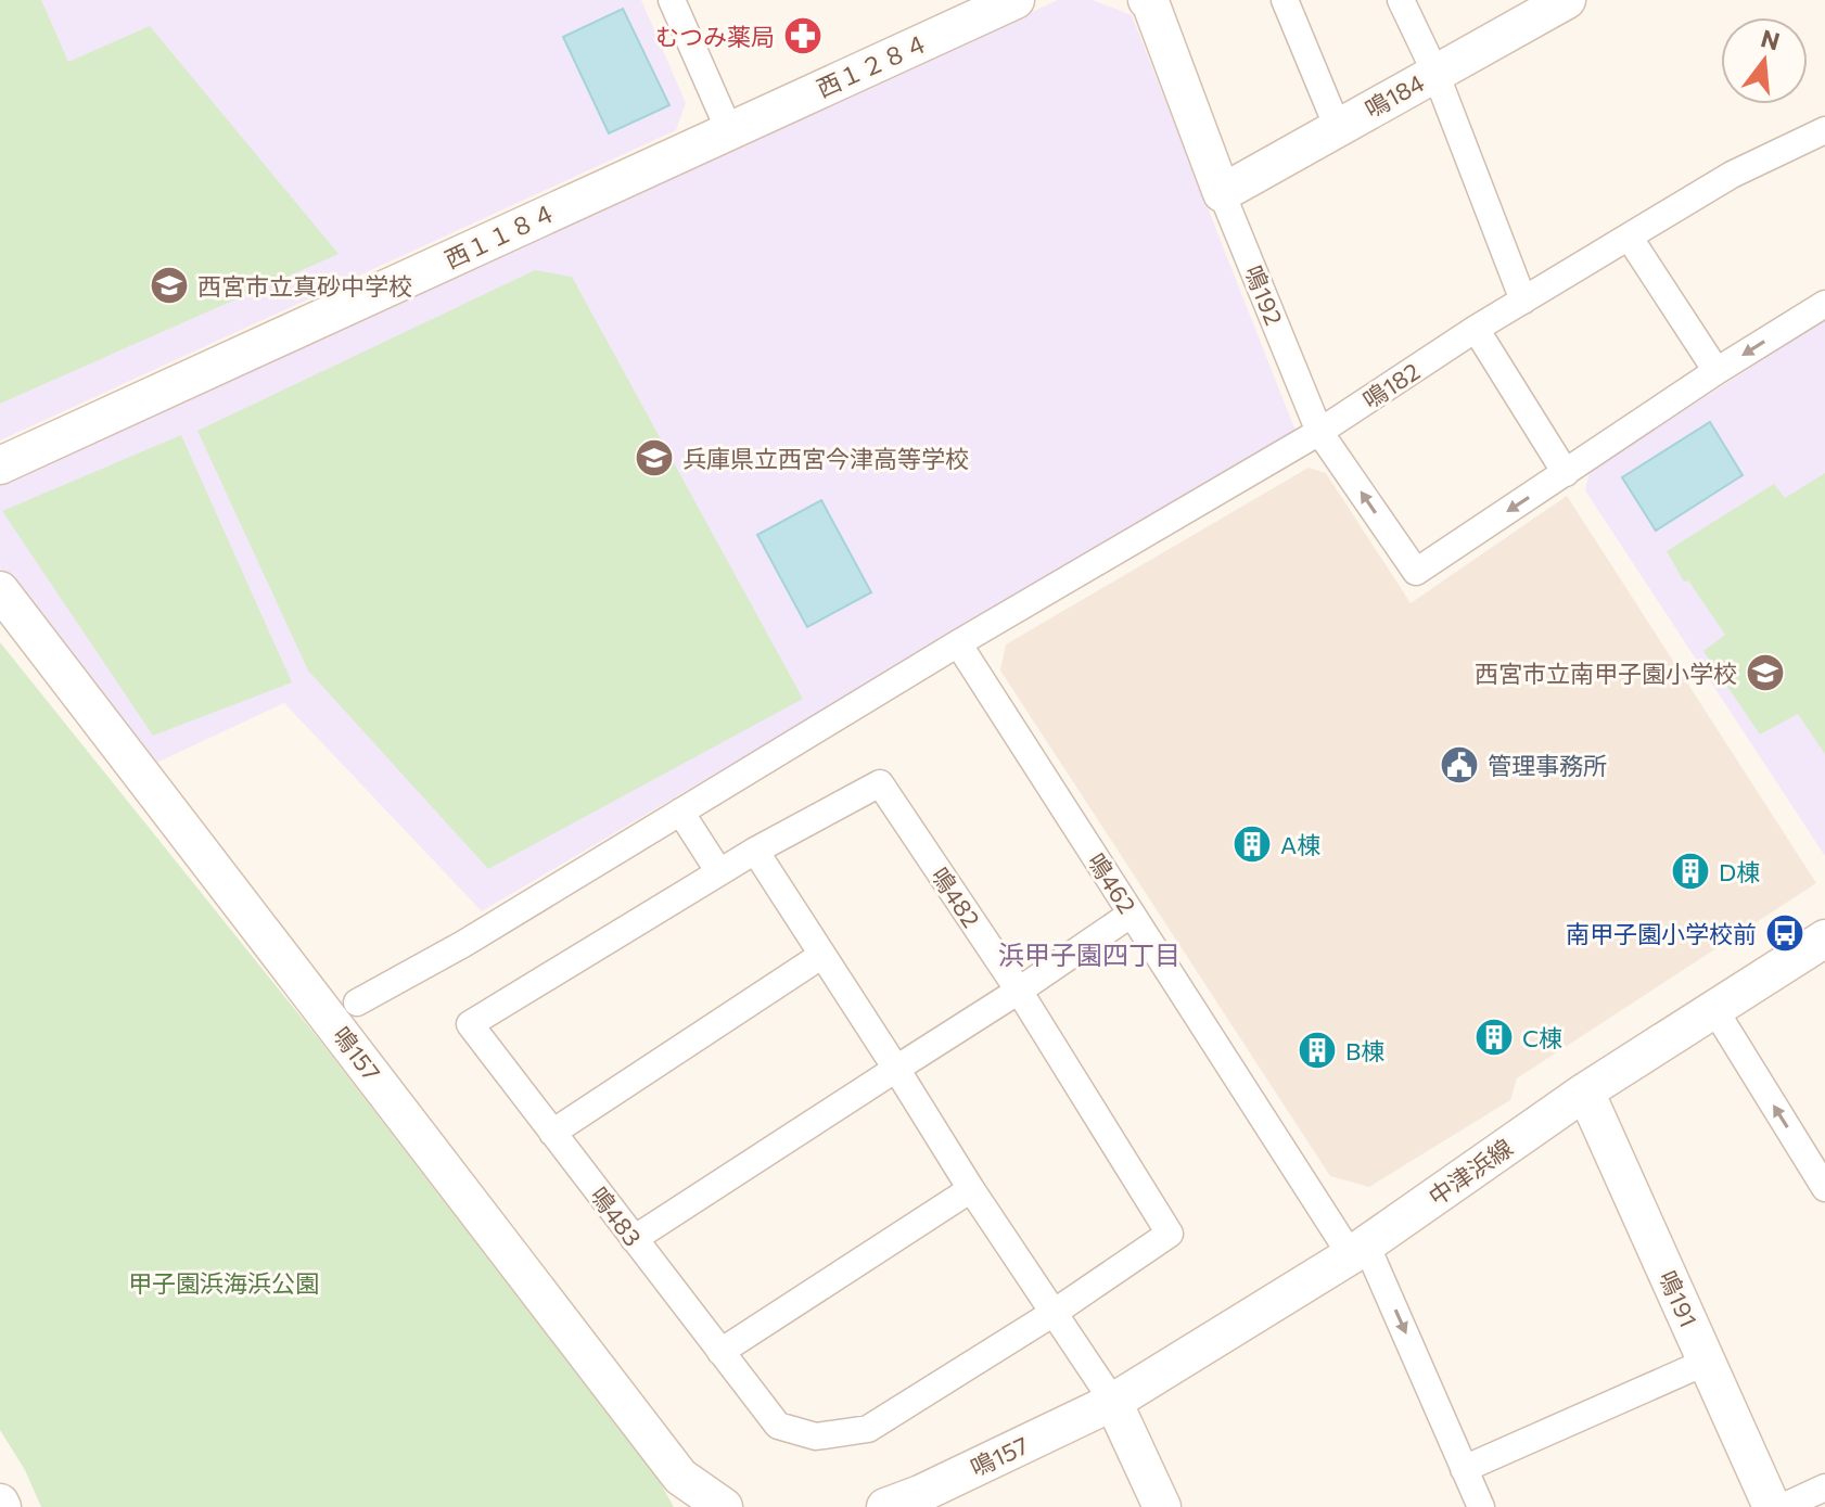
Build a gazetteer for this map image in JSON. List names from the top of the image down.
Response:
{
  "streets": {
    "street": [
      "西１２８４",
      "鳴184",
      "西１１８４",
      "鳴192",
      "鳴182",
      "鳴462",
      "鳴482",
      "鳴157",
      "中津浜線",
      "鳴483",
      "鳴191"
    ]
  },
  "crossings": [
    ["西１２８４", "西１１８４"],
    ["鳴184", "鳴192"],
    ["鳴192", "鳴182"],
    ["鳴182", "鳴462"],
    ["鳴462", "中津浜線"],
    ["鳴482", "鳴483"],
    ["鳴157", "中津浜線"],
    ["中津浜線", "鳴191"]
  ],
  "districts": ["浜甲子園四丁目"],
  "parks": ["甲子園浜海浜公園"],
  "places": {
    "pharmacy": ["むつみ薬局"],
    "school or university": ["西宮市立真砂中学校", "兵庫県立西宮今津高等学校", "西宮市立南甲子園小学校"],
    "public building": ["管理事務所"],
    "building": [
      "A棟",
      "D棟",
      "C棟",
      "B棟"
    ],
    "bus stop": ["南甲子園小学校前"]
  },
  "north": "top"
}
